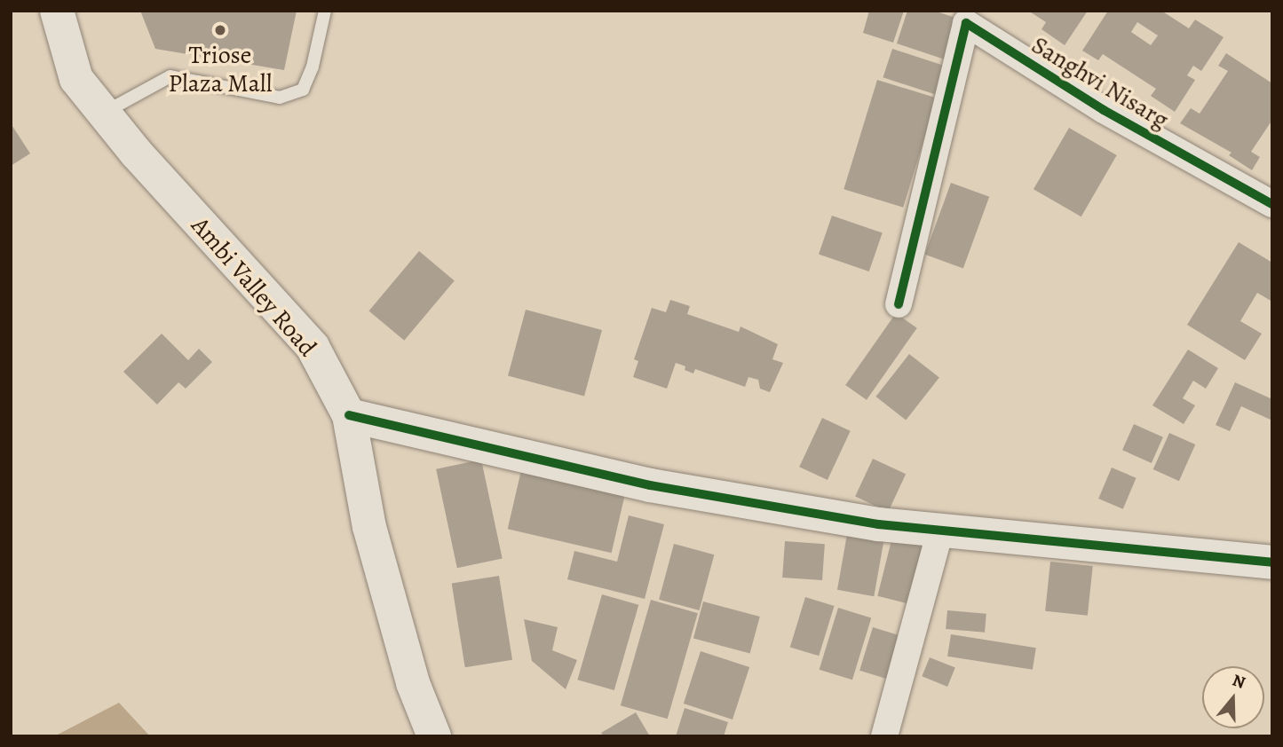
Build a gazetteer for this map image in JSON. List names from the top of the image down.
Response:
{
  "streets": {
    "street": ["Sanghvi Nisarg", "Ambi Valley Road"]
  },
  "places": ["Triose Plaza Mall"],
  "north": "top"
}
